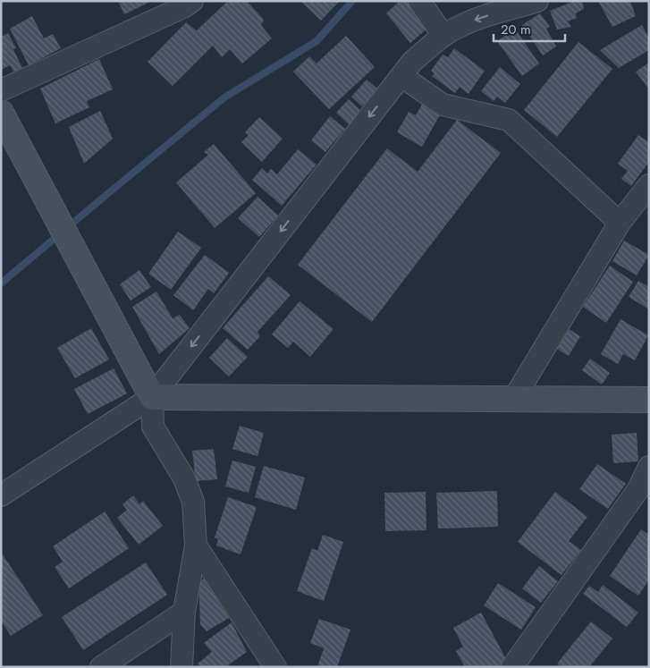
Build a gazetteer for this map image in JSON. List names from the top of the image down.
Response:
{
  "scale_bar": "20 m"
}
